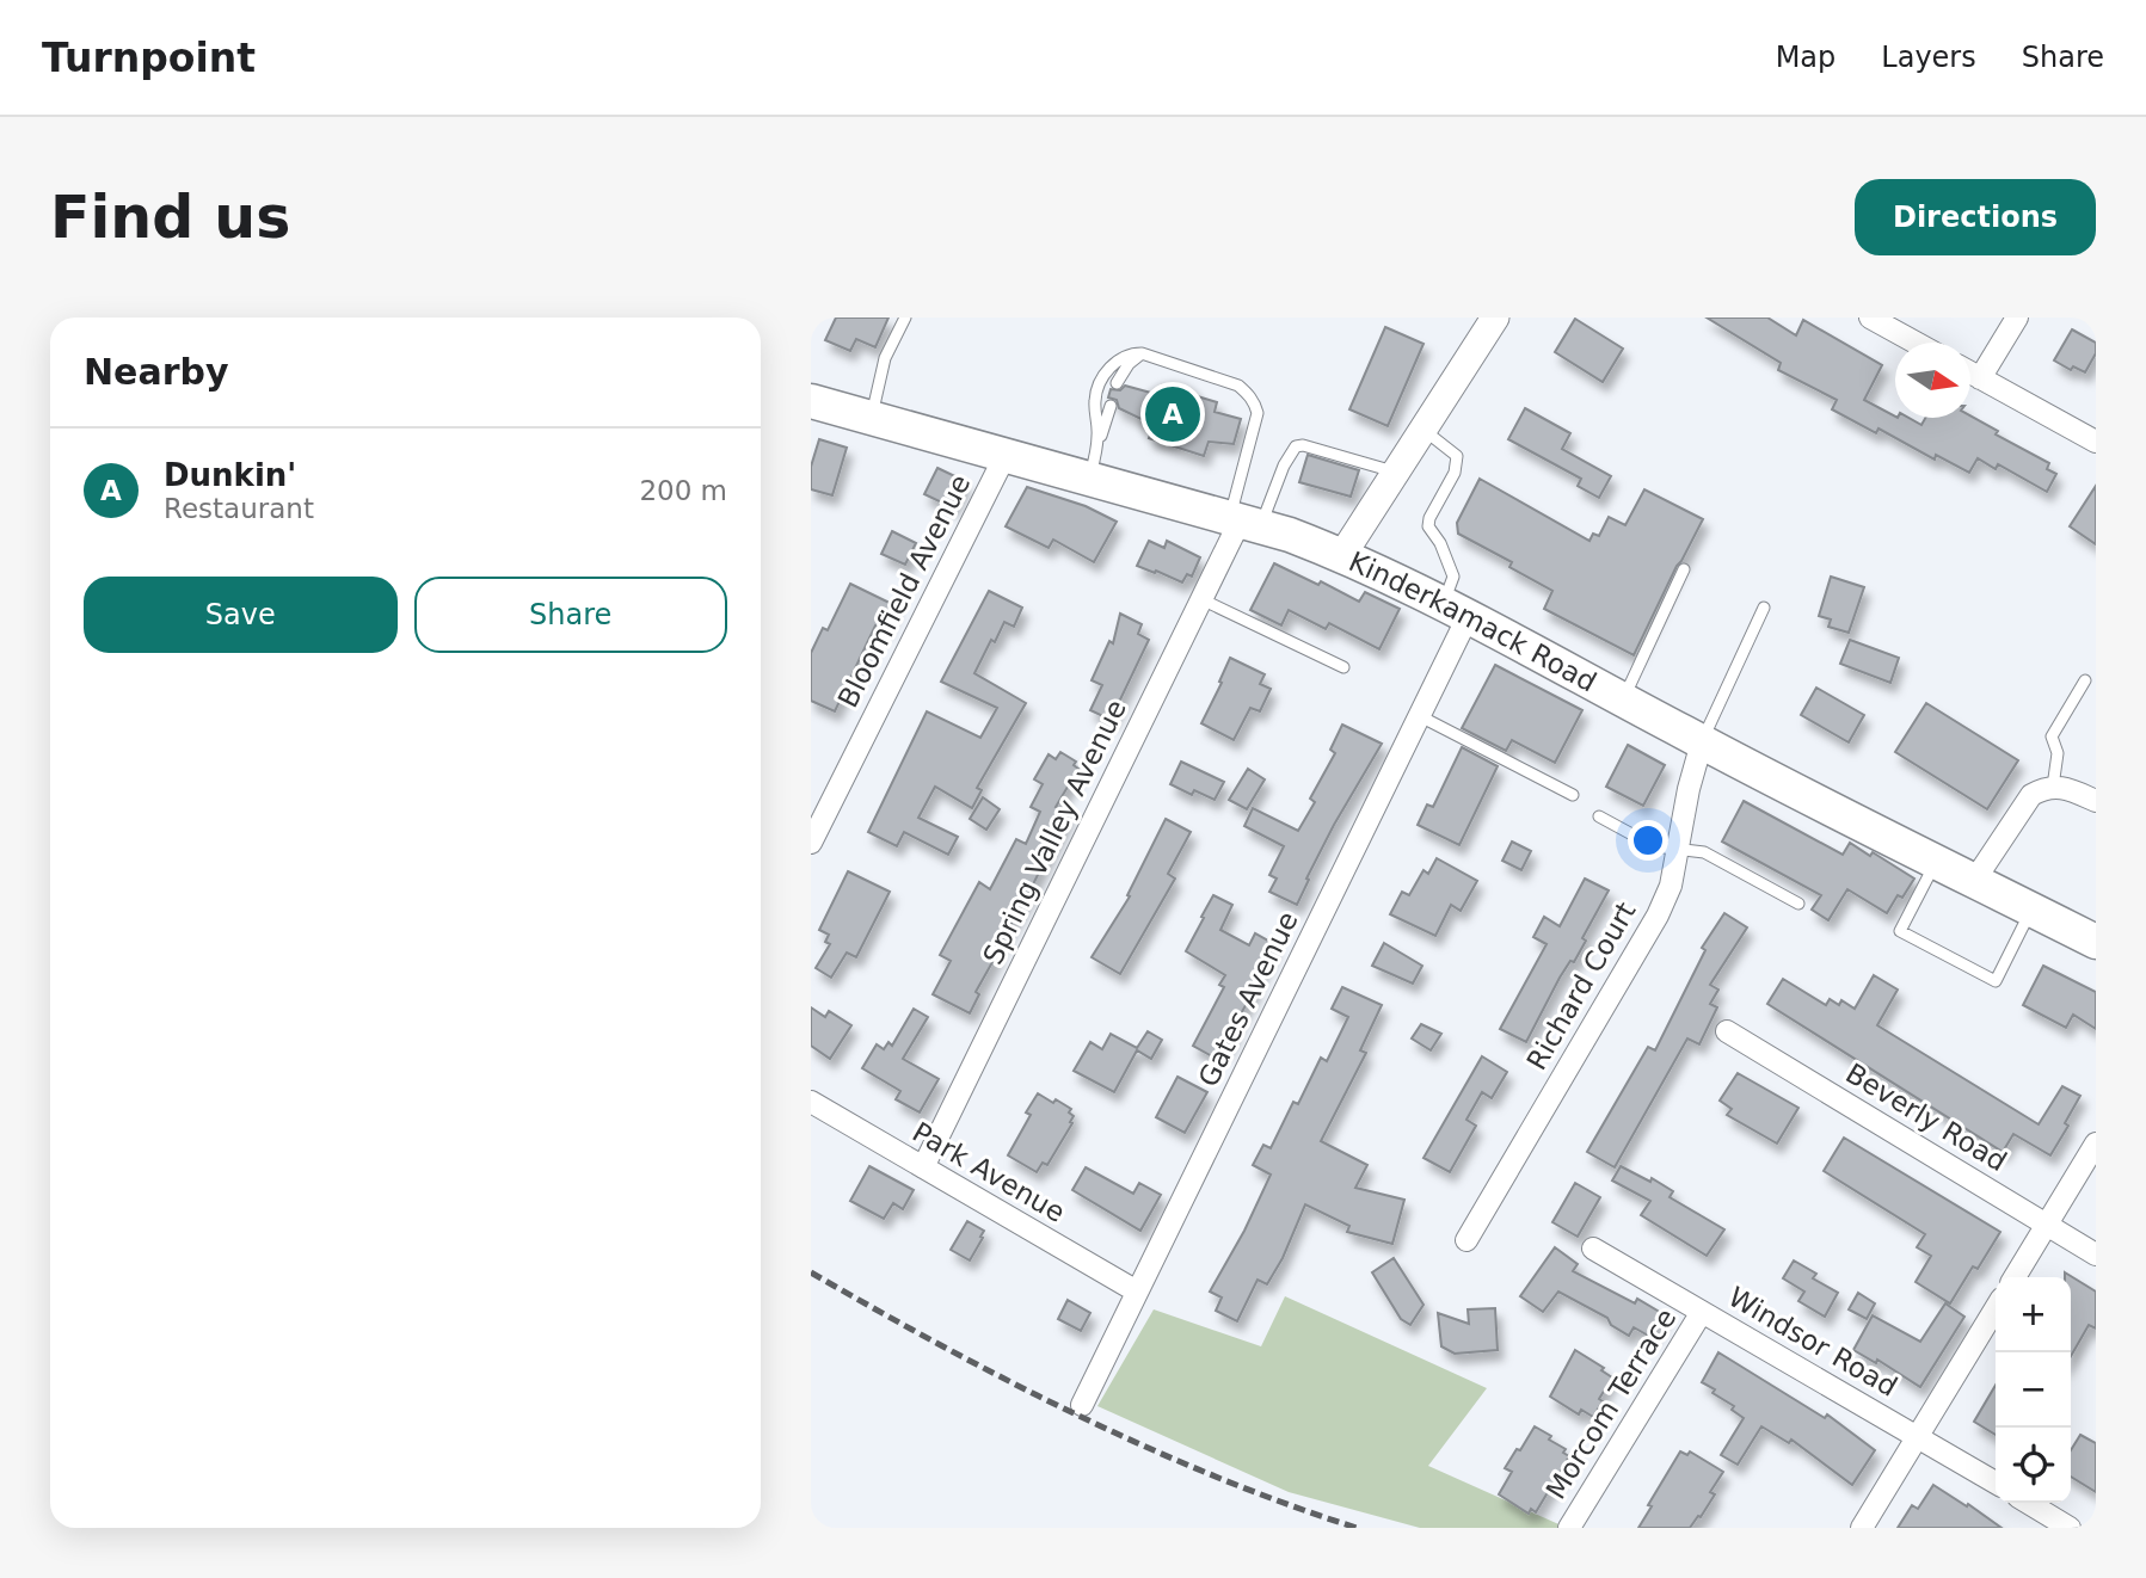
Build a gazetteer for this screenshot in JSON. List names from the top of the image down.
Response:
{
  "streets": {
    "main road": ["Kinderkamack Road"],
    "street": [
      "Bloomfield Avenue",
      "Spring Valley Avenue",
      "Richard Court",
      "Gates Avenue",
      "Beverly Road",
      "Park Avenue",
      "Windsor Road",
      "Morcom Terrace"
    ]
  },
  "crossings": [
    ["Bloomfield Avenue", "Kinderkamack Road"],
    ["Kinderkamack Road", "Spring Valley Avenue"],
    ["Kinderkamack Road", "Richard Court"],
    ["Kinderkamack Road", "Gates Avenue"],
    ["Spring Valley Avenue", "Park Avenue"],
    ["Gates Avenue", "Park Avenue"],
    ["Windsor Road", "Morcom Terrace"]
  ],
  "north": "right",
  "page": {
    "header": "Turnpoint",
    "nav": ["Map", "Layers", "Share"],
    "buttons": [
      "Directions",
      ["Save", "Share"]
    ],
    "title": "Find us",
    "heading": "Nearby",
    "pins": "A",
    "list": [
      {
        "mark": "A",
        "name": "Dunkin'",
        "note": "Restaurant",
        "value": "200 m"
      }
    ],
    "map_buttons": ["+", "−"]
  }
}
